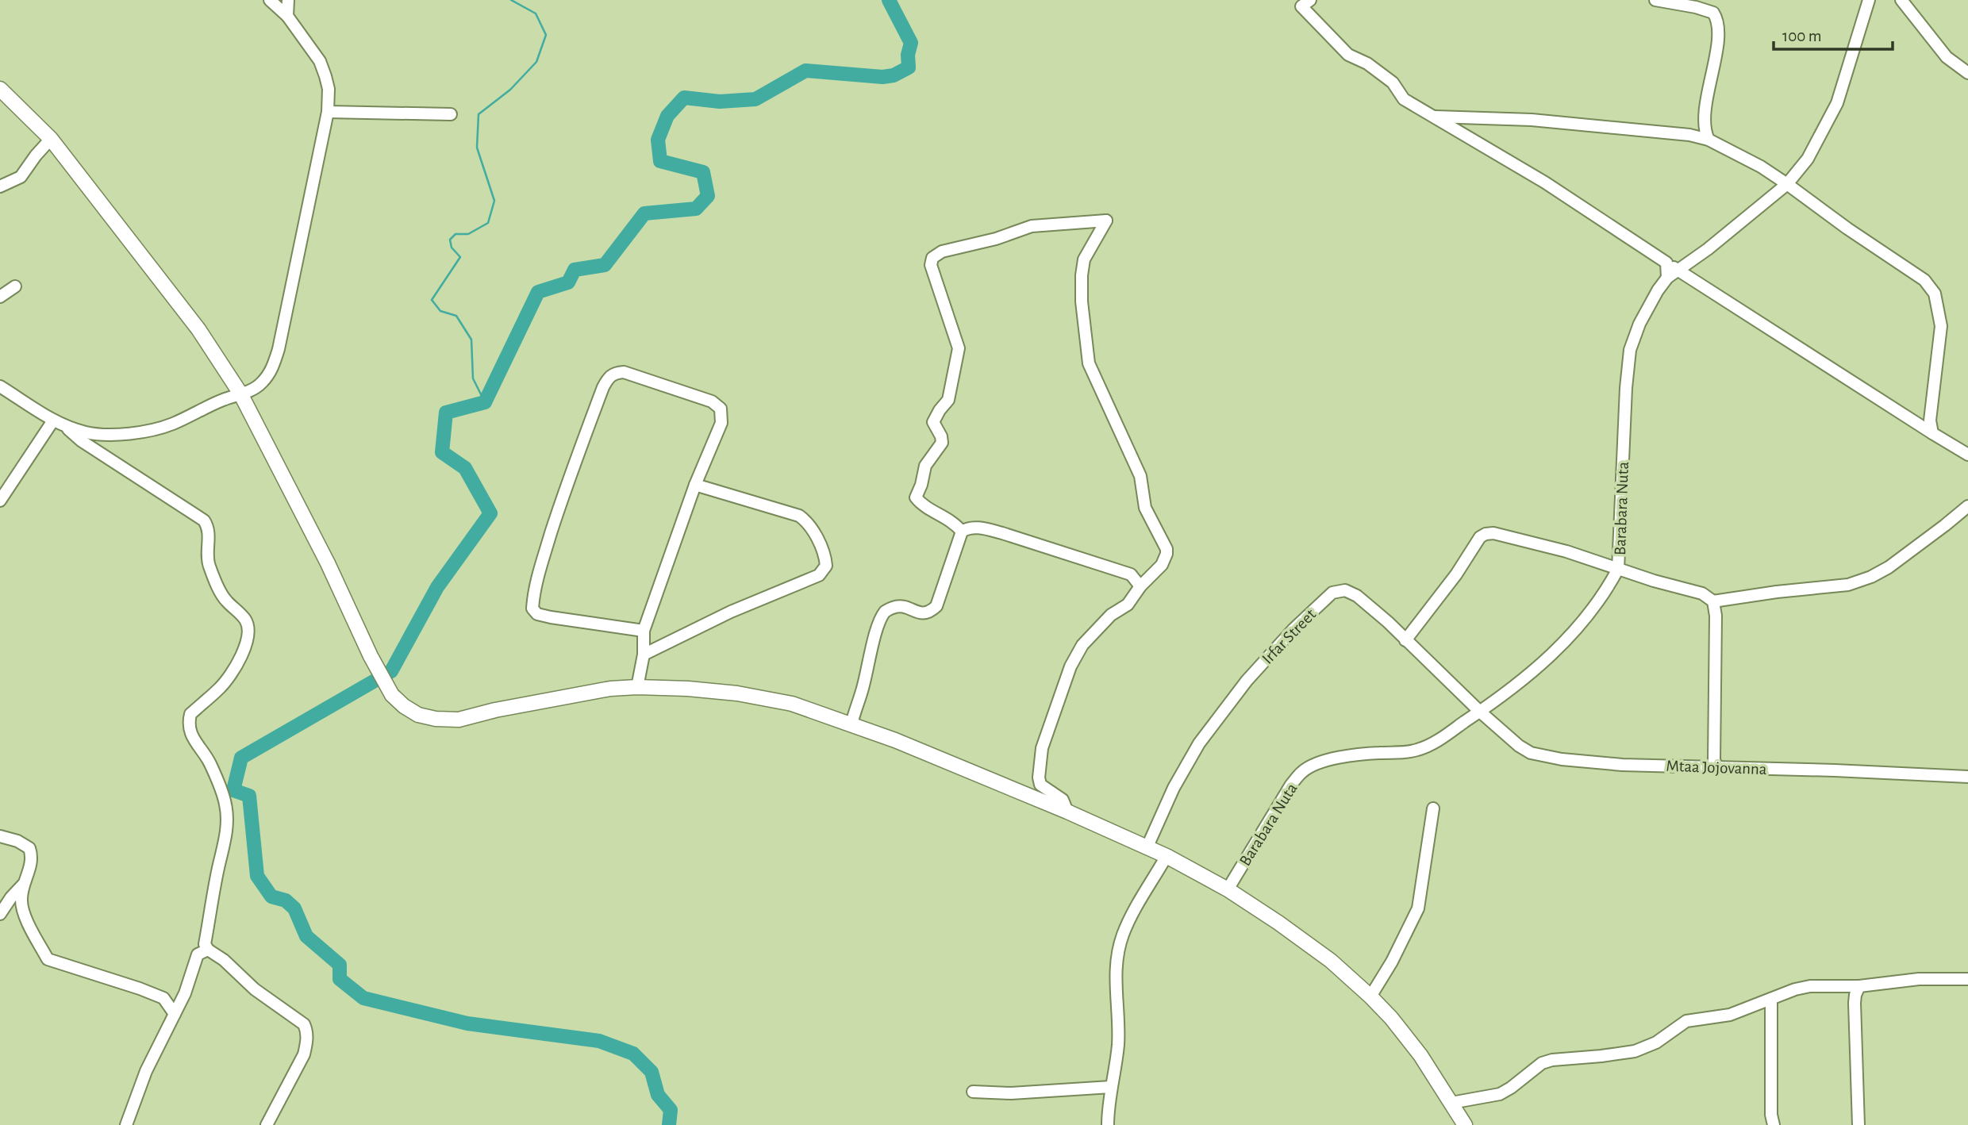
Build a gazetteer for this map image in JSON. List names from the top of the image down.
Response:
{
  "streets": {
    "street": ["Barabara Nuta", "Irfar Street", "Mtaa Jojovanna"]
  },
  "crossings": [
    ["Barabara Nuta", "Irfar Street"],
    ["Barabara Nuta", "Mtaa Jojovanna"],
    ["Irfar Street", "Mtaa Jojovanna"]
  ],
  "scale_bar": "100 m"
}
